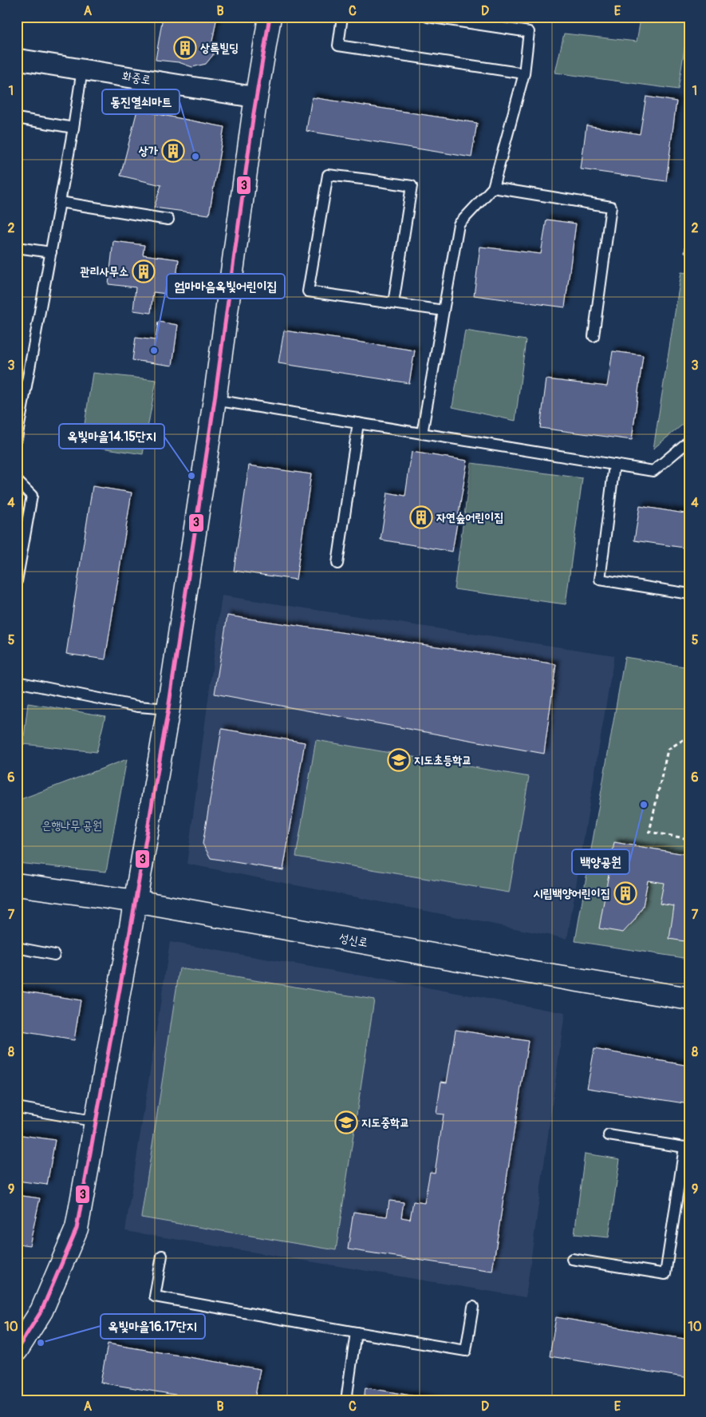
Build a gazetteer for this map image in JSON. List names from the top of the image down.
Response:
{
  "streets": {
    "street": ["화중로", "성신로"]
  },
  "parks": ["은행나무 공원"],
  "places": {
    "building": [
      "상록빌딩",
      "상가",
      "관리사무소",
      "자연숲어린이집",
      "시립백양어린이집"
    ],
    "other": [
      "동진열쇠마트",
      "엄마마음옥빛어린이집",
      "옥빛마을14.15단지",
      "백양공원",
      "옥빛마을16.17단지"
    ],
    "school or university": ["지도초등학교", "지도중학교"]
  },
  "lines": ["transit line 3"],
  "grid": {
    "columns": [
      "A",
      "B",
      "C",
      "D",
      "E"
    ],
    "rows": [
      "1",
      "2",
      "3",
      "4",
      "5",
      "6",
      "7",
      "8",
      "9",
      "10"
    ]
  }
}
